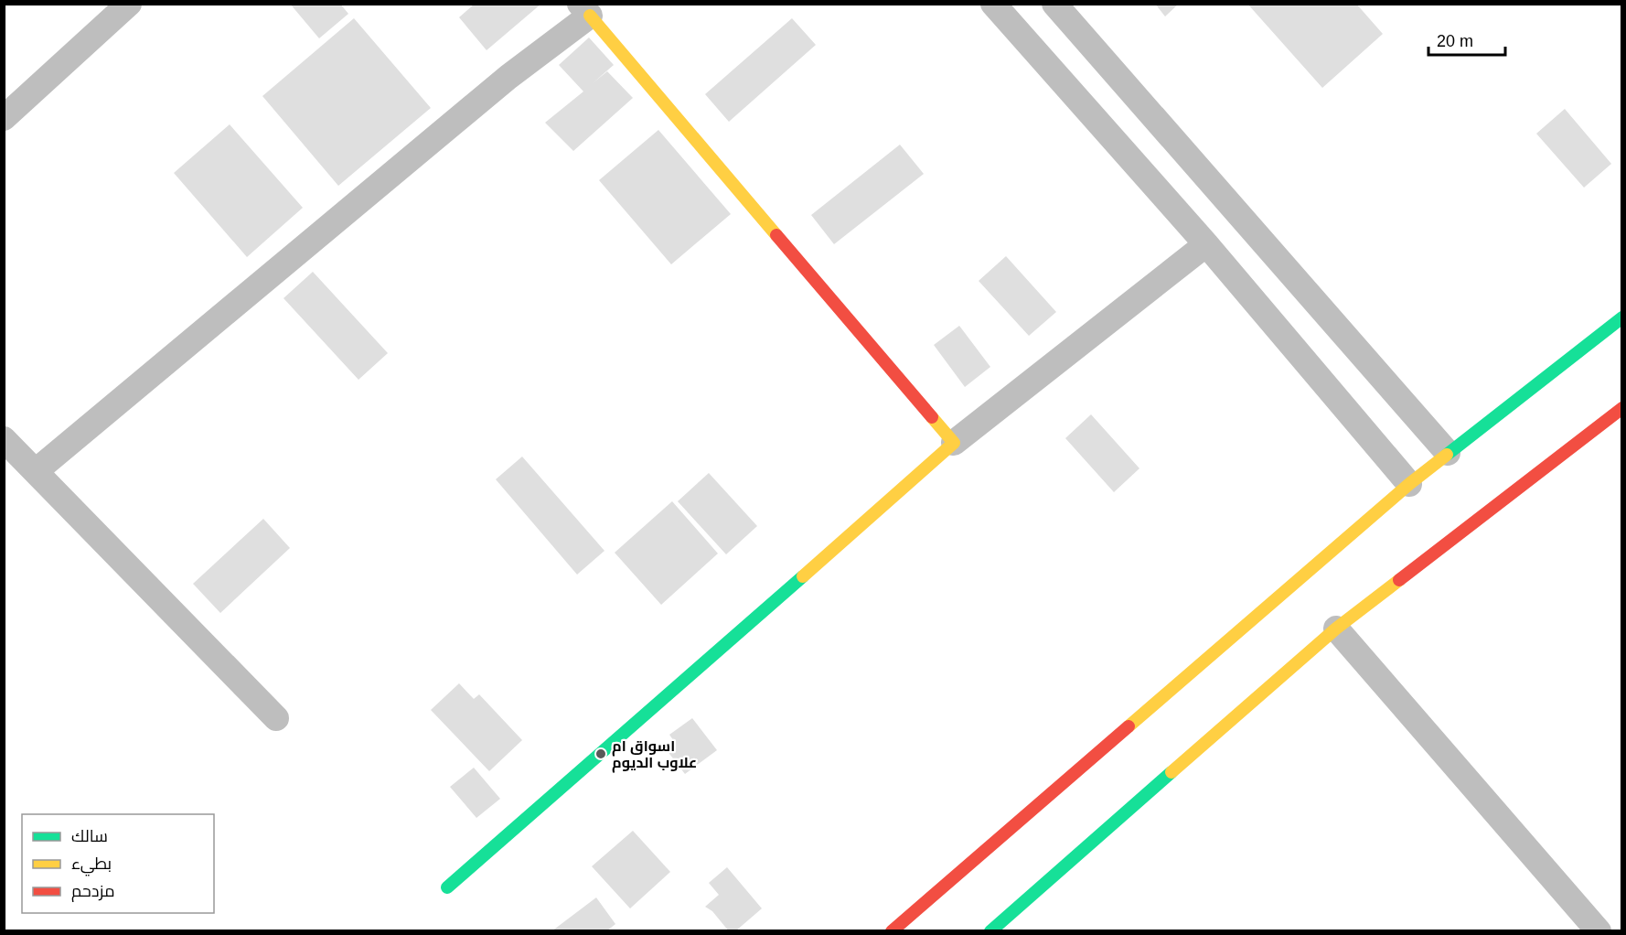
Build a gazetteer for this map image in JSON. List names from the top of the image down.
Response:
{
  "places": ["اسواق ام علاوب الديوم"],
  "legend": ["سالك", "بطيء", "مزدحم"],
  "scale_bar": "20 m"
}
